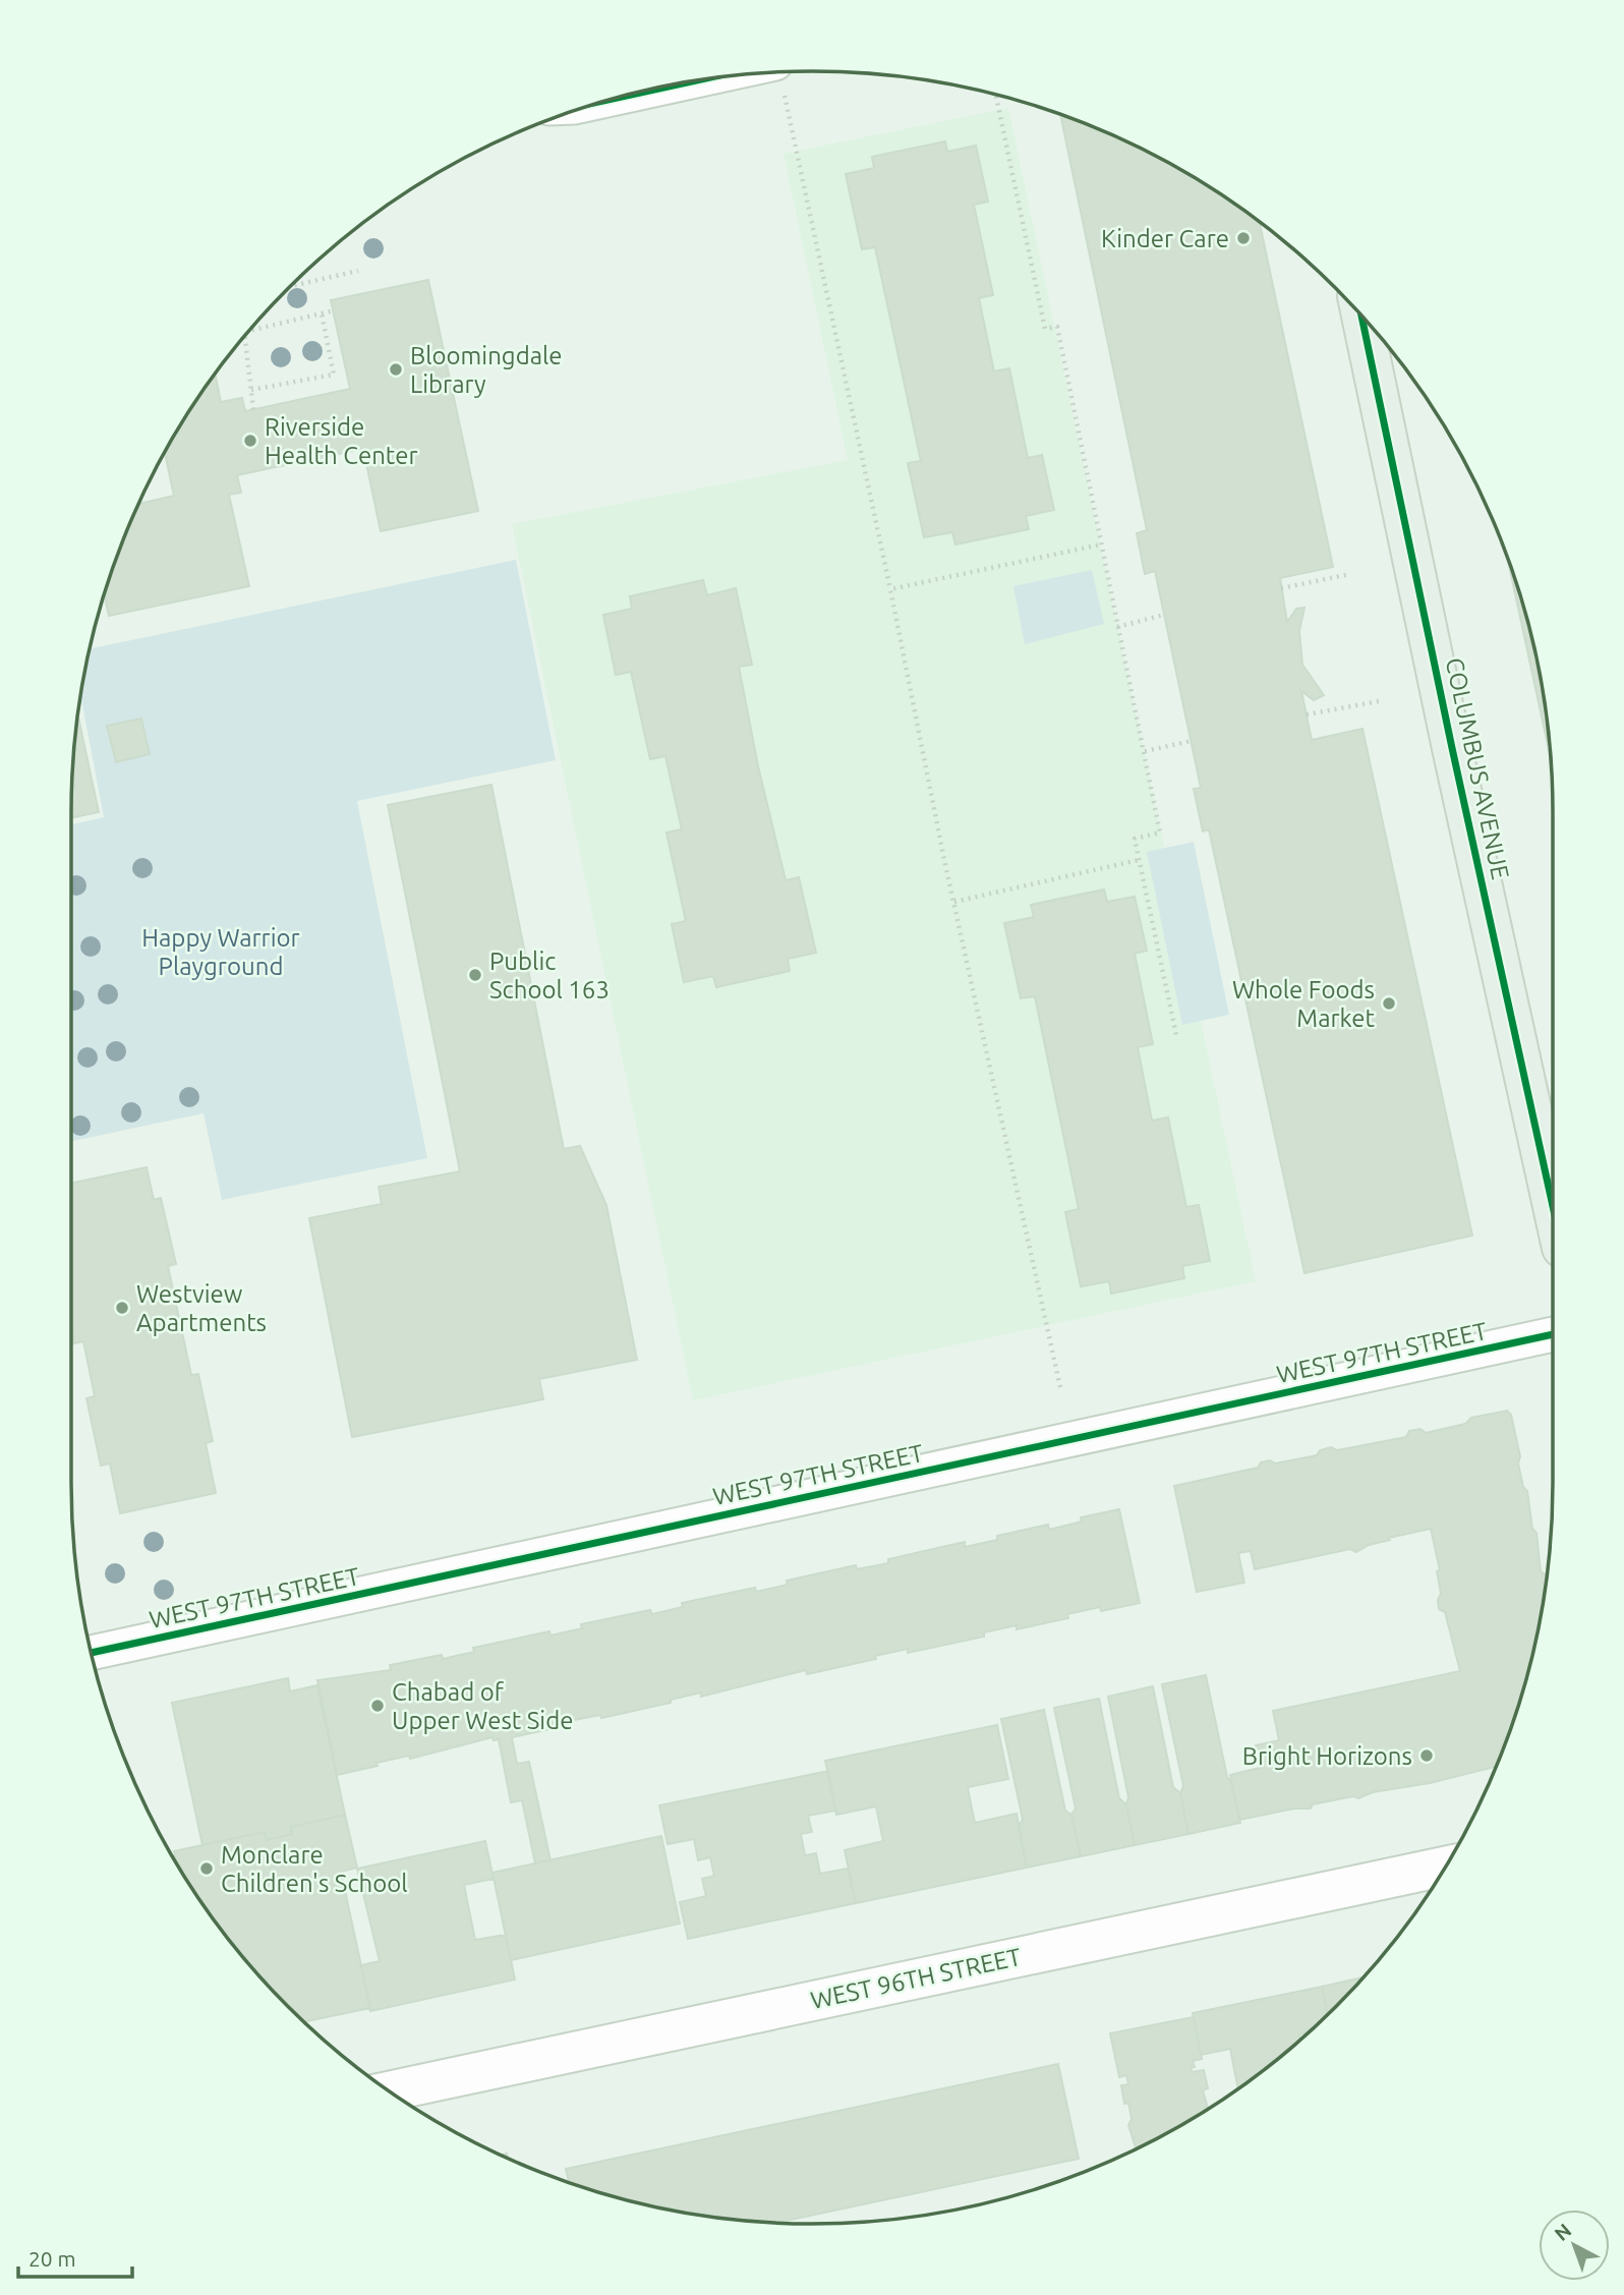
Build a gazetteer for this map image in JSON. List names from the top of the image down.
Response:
{
  "streets": {
    "main road": ["COLUMBUS AVENUE", "WEST 96TH STREET"],
    "street": ["WEST 97TH STREET"]
  },
  "parks": ["Happy Warrior Playground"],
  "places": [
    "Kinder Care",
    "Bloomingdale Library",
    "Riverside Health Center",
    "Public School 163",
    "Whole Foods Market",
    "Westview Apartments",
    "Chabad of Upper West Side",
    "Bright Horizons",
    "Monclare Children's School"
  ],
  "scale_bar": "20 m",
  "north": "top left"
}
